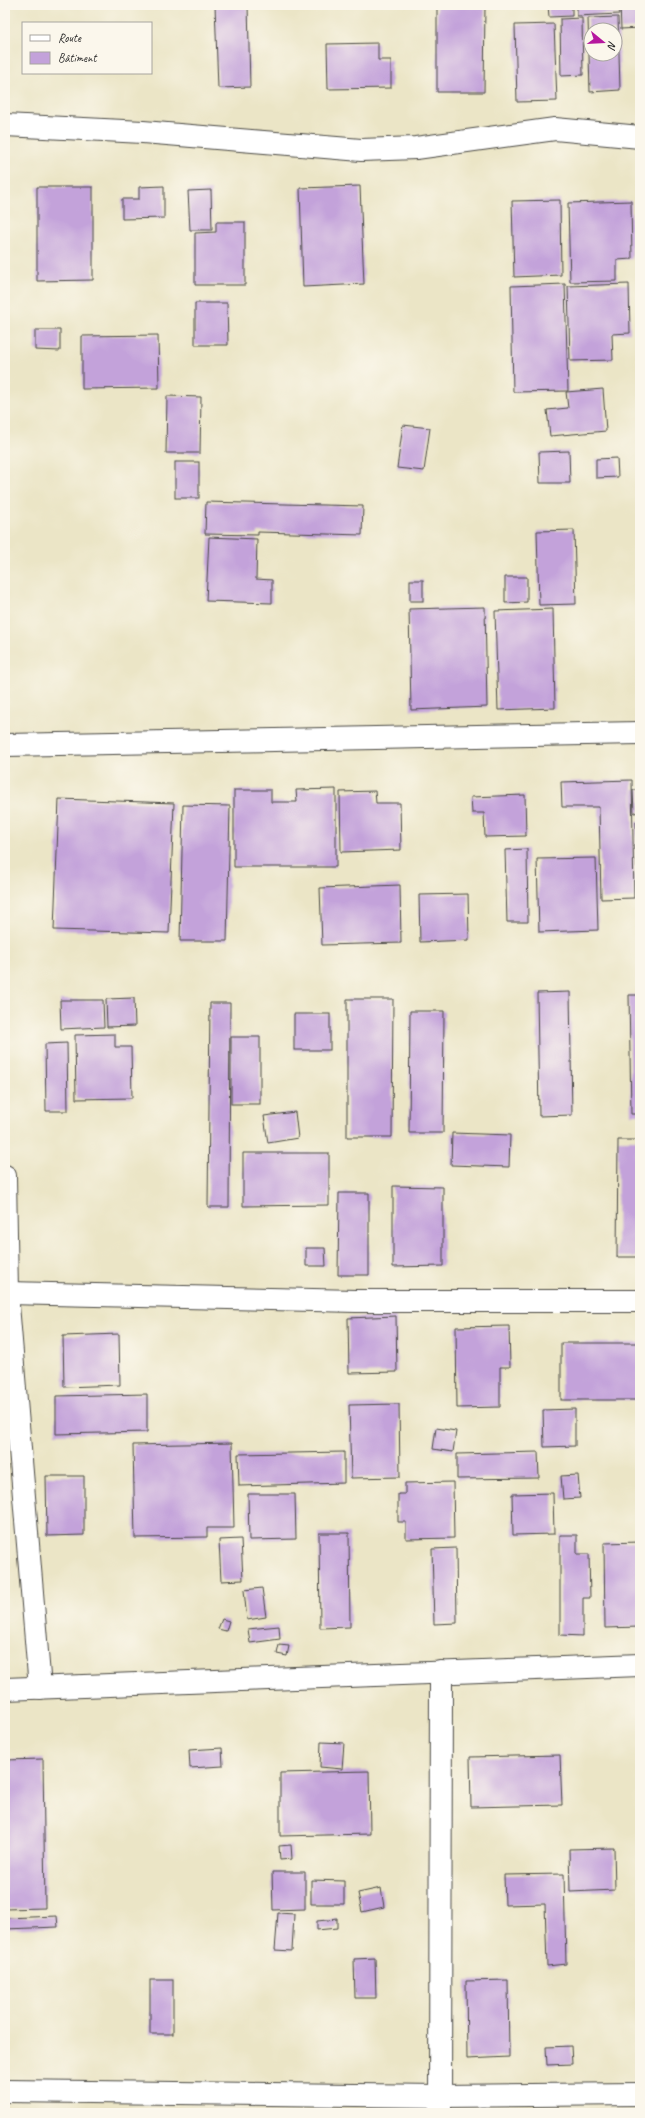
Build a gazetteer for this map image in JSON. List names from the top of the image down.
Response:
{
  "legend": ["Route", "Bâtiment"],
  "north": "right"
}
